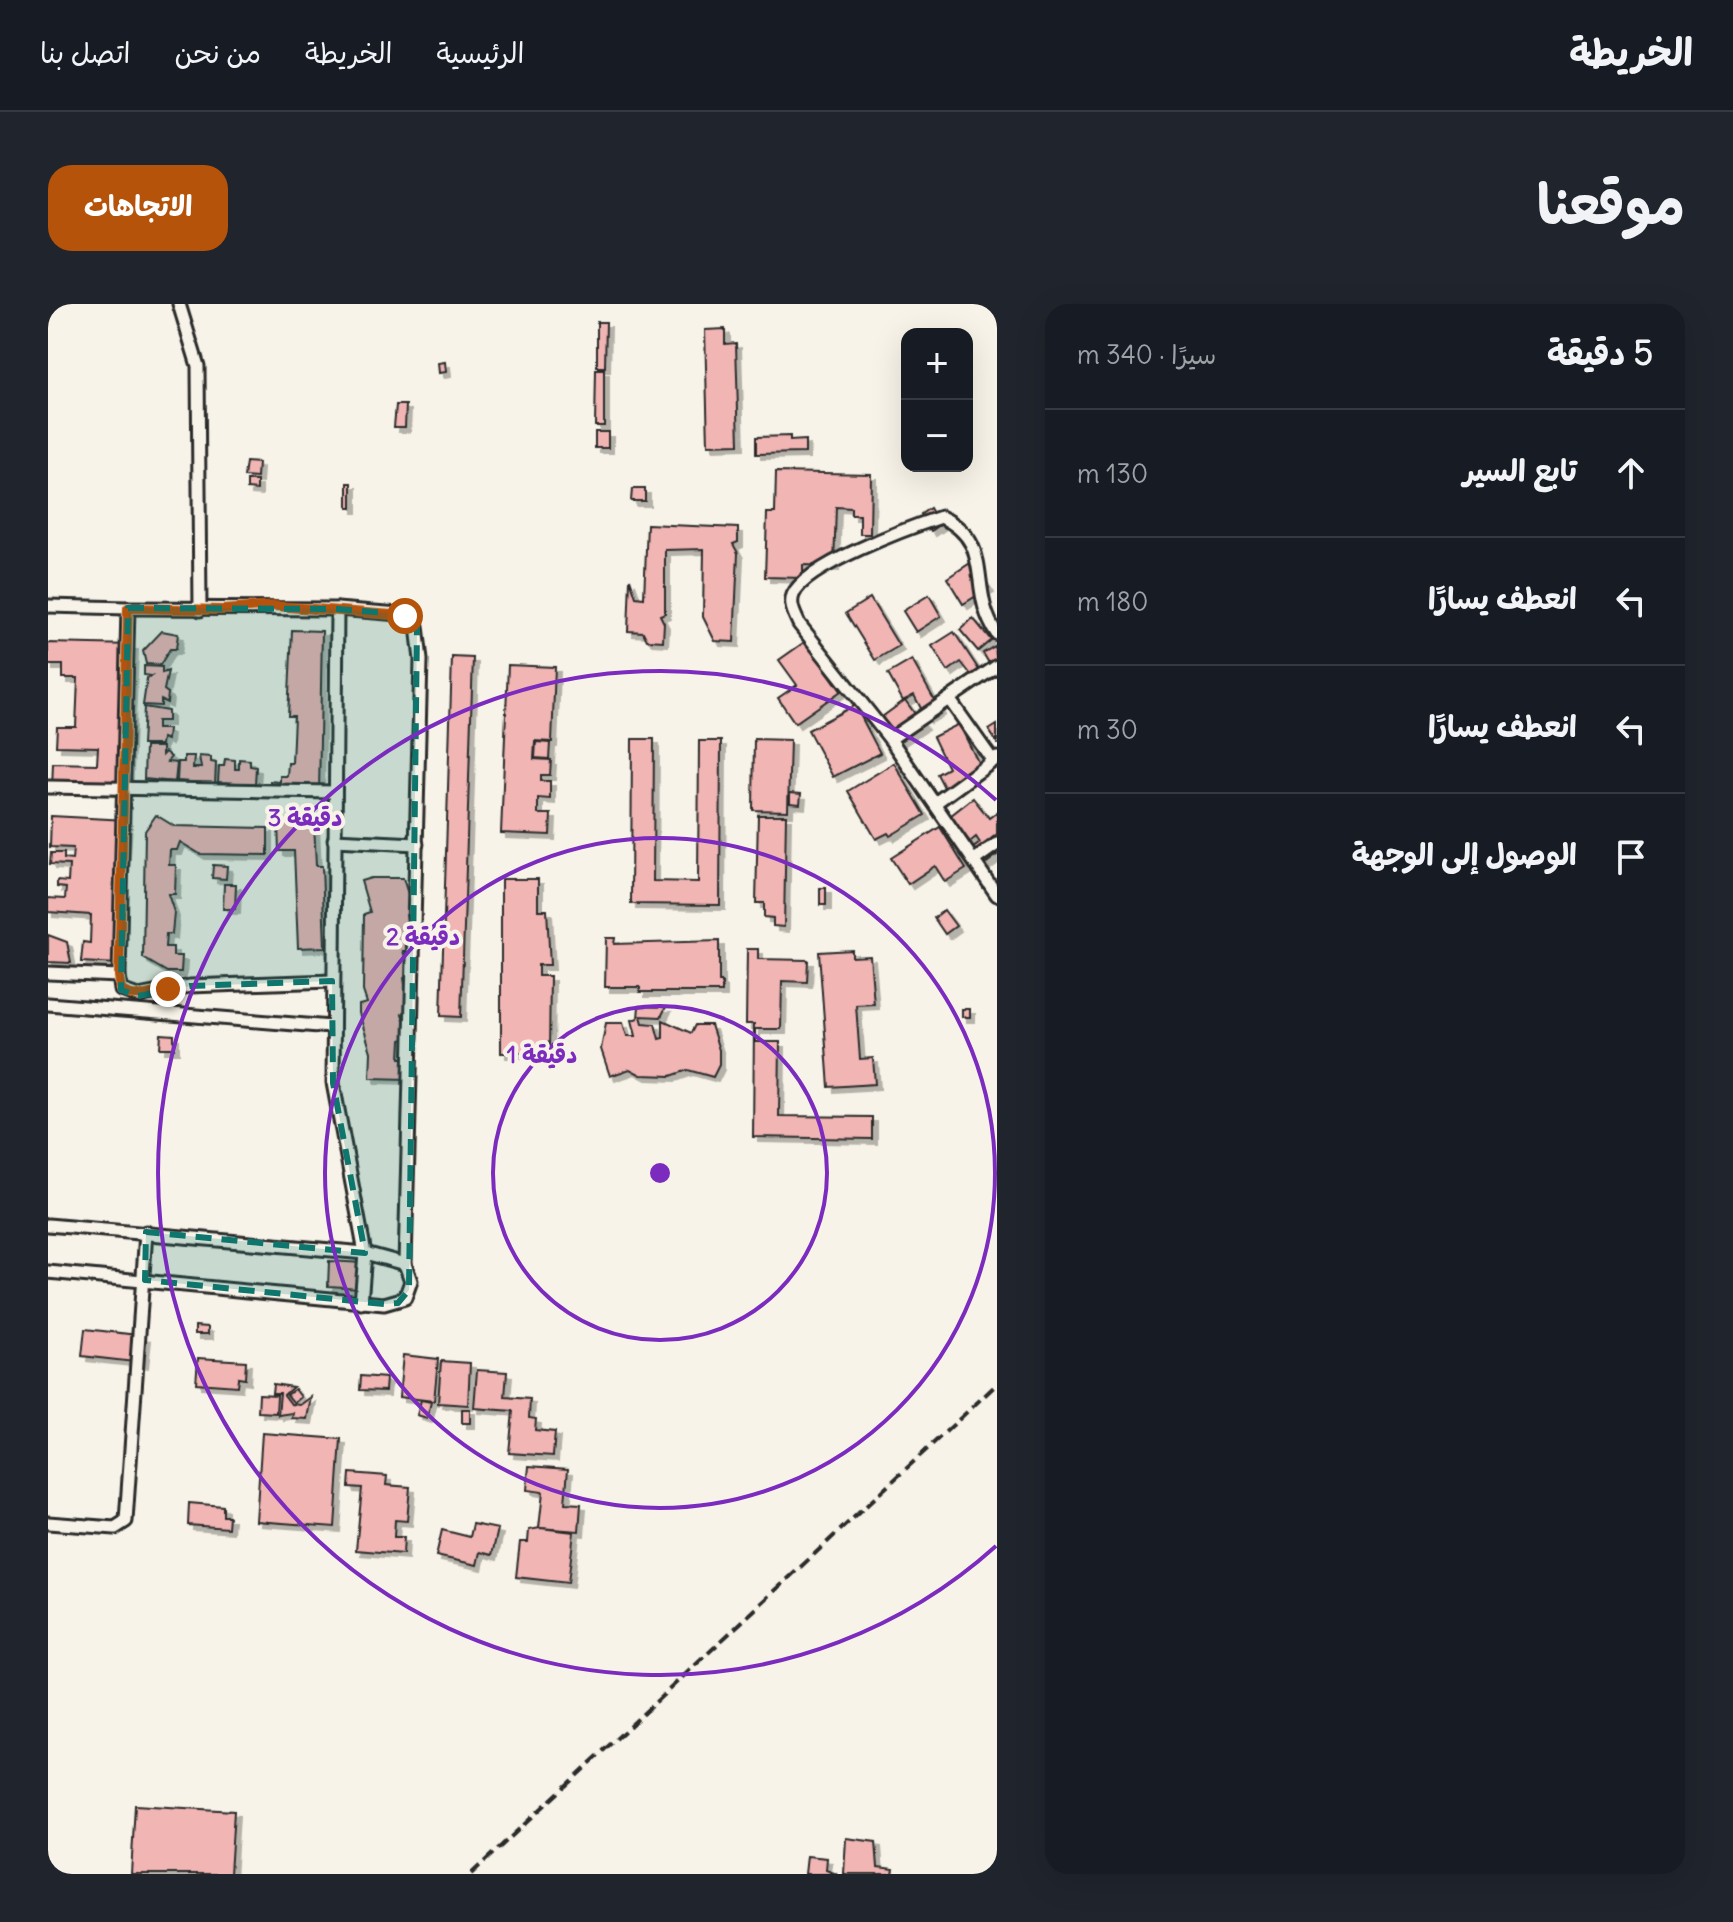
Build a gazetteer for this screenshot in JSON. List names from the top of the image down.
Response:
{
  "page": {
    "header": "الخريطة",
    "nav": [
      "الرئيسية",
      "الخريطة",
      "من نحن",
      "اتصل بنا"
    ],
    "title": "موقعنا",
    "buttons": "الاتجاهات",
    "heading": ["5 دقيقة", "سيرًا · 340 m"],
    "map_buttons": ["+", "−"],
    "list": [
      ["تابع السير", "130 m"],
      ["انعطف يسارًا", "180 m"],
      ["انعطف يسارًا", "30 m"],
      "الوصول إلى الوجهة"
    ]
  },
  "rings": ["3 دقيقة", "2 دقيقة", "1 دقيقة"]
}
